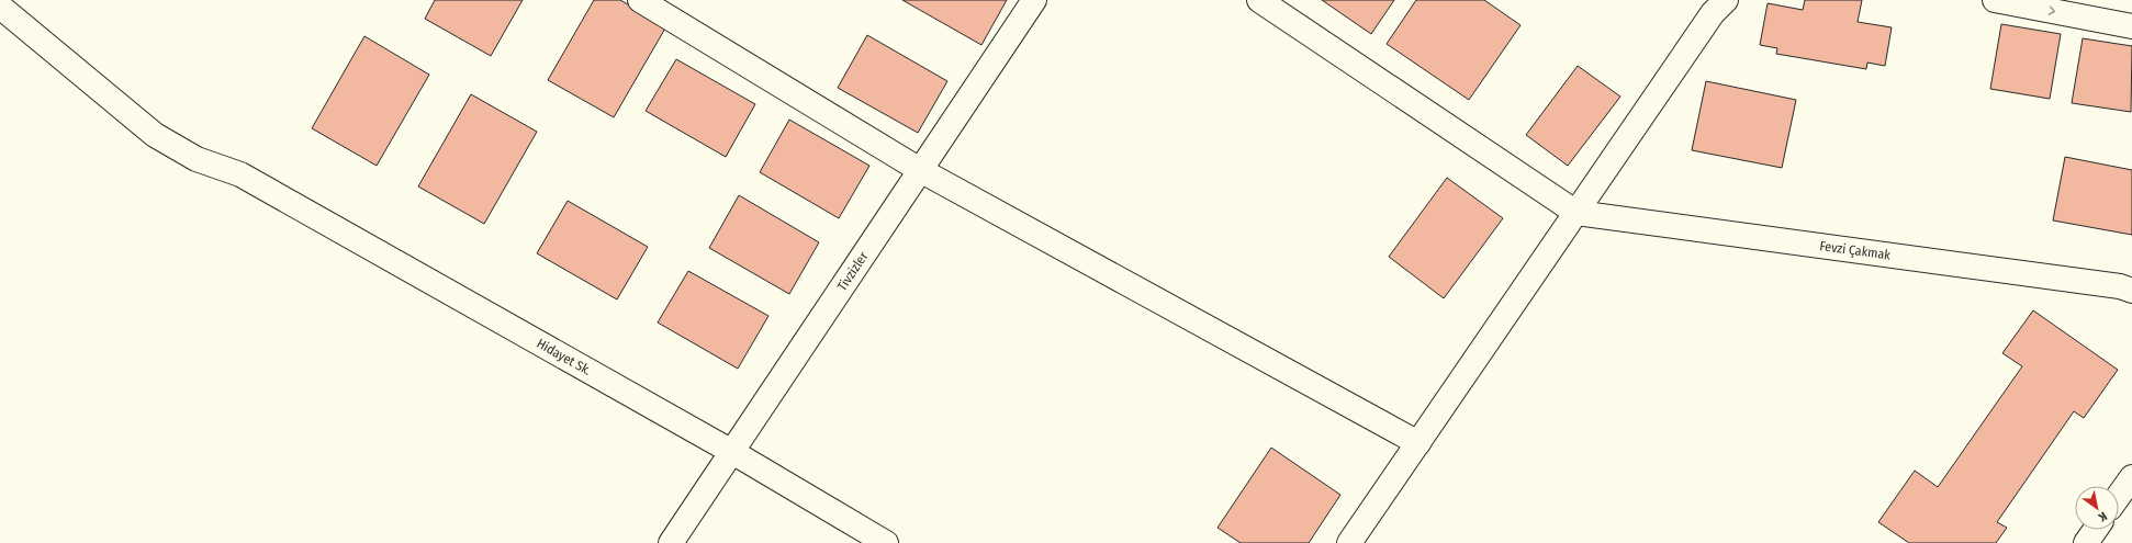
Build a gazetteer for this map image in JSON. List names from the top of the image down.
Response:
{
  "streets": {
    "street": ["Fevzi Çakmak", "Tivzizler", "Hidayet Sk."]
  },
  "crossings": [
    ["Tivzizler", "Hidayet Sk."]
  ],
  "north": "bottom right"
}
